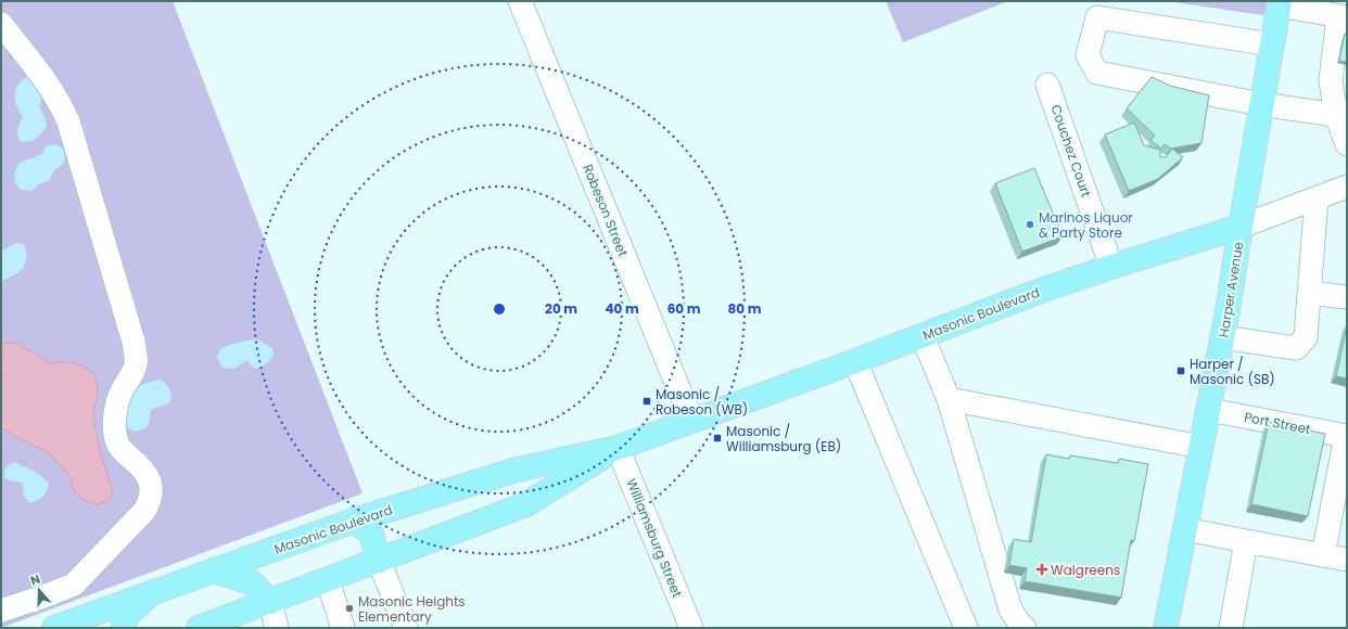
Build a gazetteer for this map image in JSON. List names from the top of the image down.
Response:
{
  "streets": {
    "main road": ["Harper Avenue", "Masonic Boulevard"],
    "street": [
      "Couchez Court",
      "Robeson Street",
      "Port Street",
      "Williamsburg Street"
    ]
  },
  "crossings": [
    ["Couchez Court", "Masonic Boulevard"],
    ["Robeson Street", "Masonic Boulevard"],
    ["Harper Avenue", "Masonic Boulevard"],
    ["Harper Avenue", "Port Street"],
    ["Masonic Boulevard", "Williamsburg Street"]
  ],
  "places": {
    "other": ["Marinos Liquor & Party Store", "Masonic Heights Elementary"],
    "transit": ["Harper / Masonic (SB)", "Masonic / Robeson (WB)", "Masonic / Williamsburg (EB)"],
    "health": ["Walgreens"]
  },
  "north": "top",
  "rings": [
    "20 m",
    "40 m",
    "60 m",
    "80 m"
  ]
}
